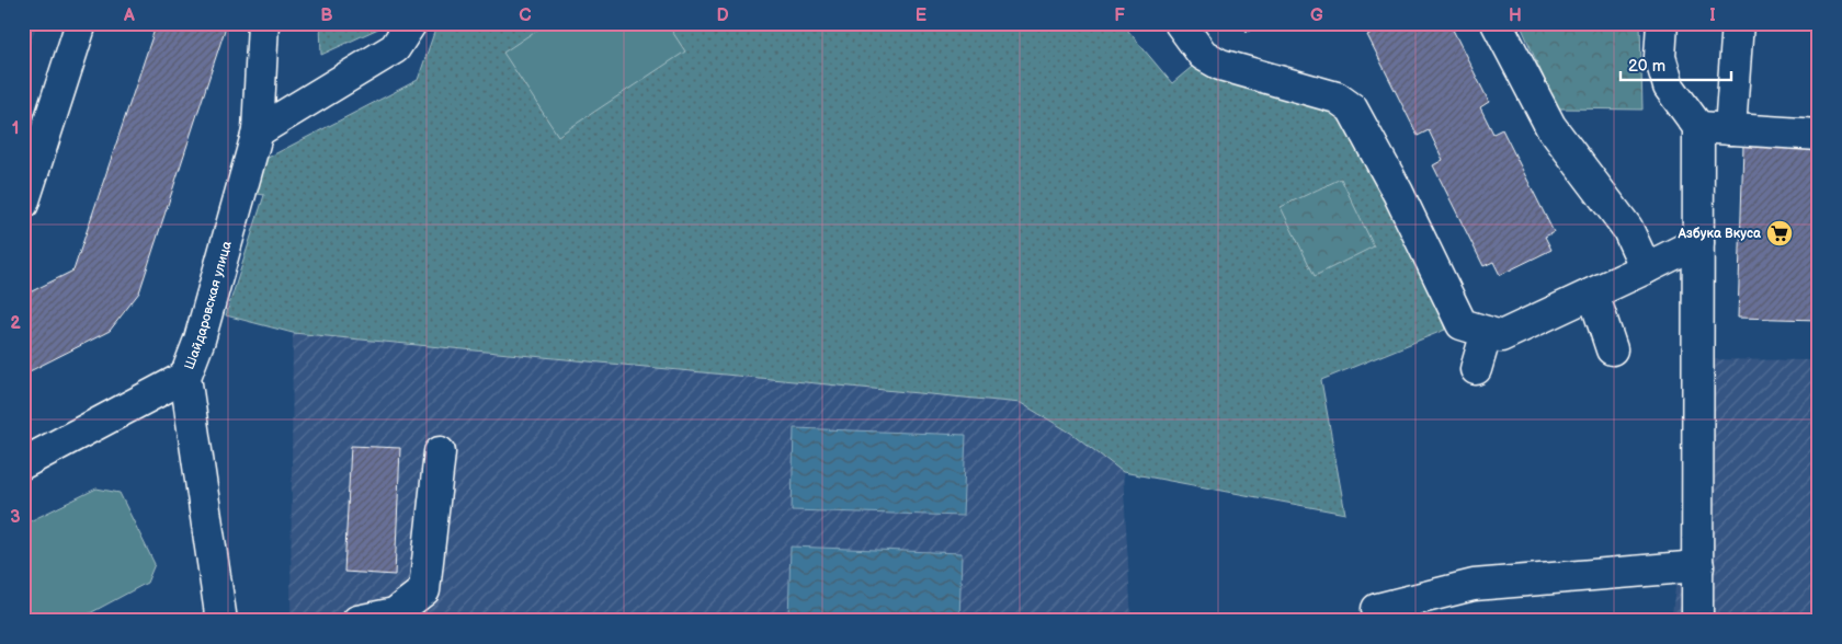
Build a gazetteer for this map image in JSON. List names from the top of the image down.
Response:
{
  "streets": {
    "street": ["Шайдаровская улица"]
  },
  "places": {
    "supermarket": ["Азбука Вкуса"]
  },
  "scale_bar": "20 m",
  "grid": {
    "columns": [
      "A",
      "B",
      "C",
      "D",
      "E",
      "F",
      "G",
      "H",
      "I"
    ],
    "rows": ["1", "2", "3"]
  }
}
